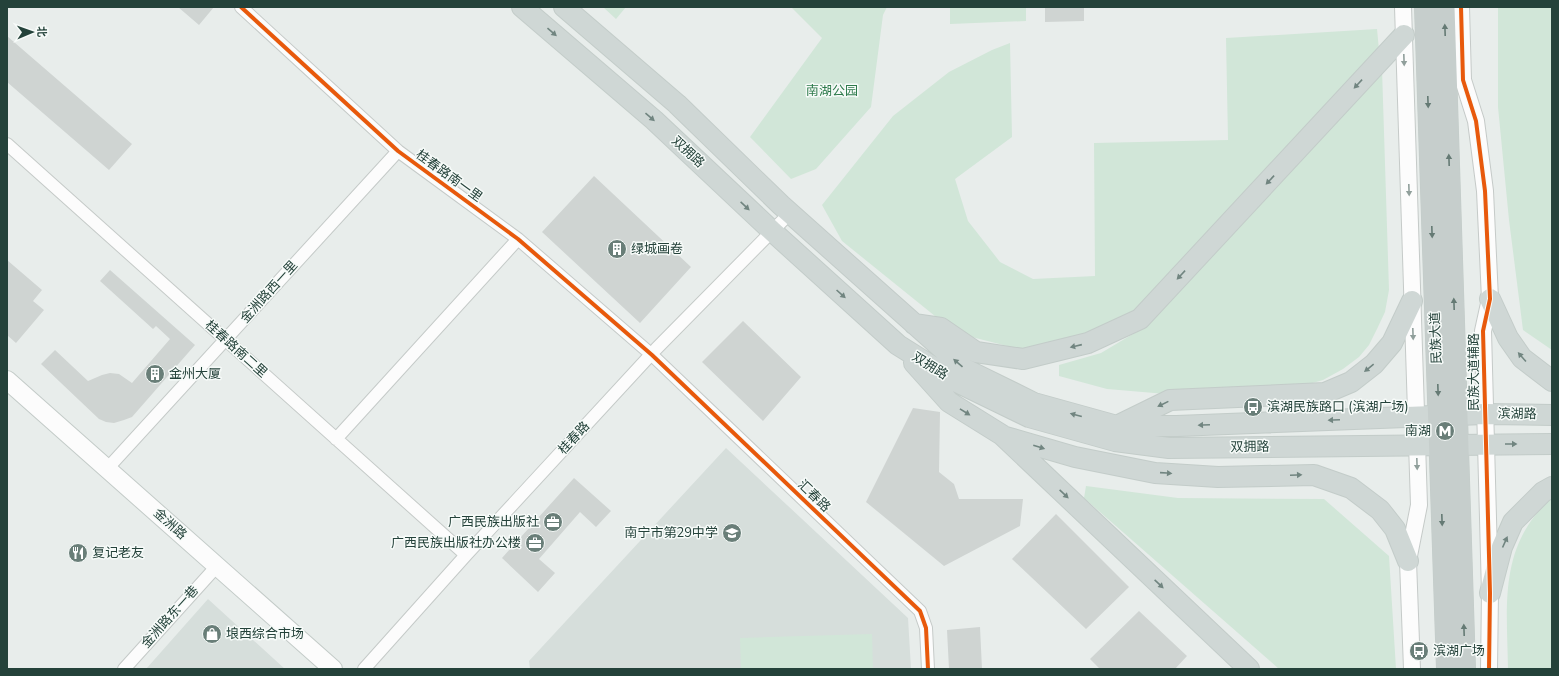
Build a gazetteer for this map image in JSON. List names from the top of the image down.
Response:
{
  "streets": {
    "highway": ["民族大道"],
    "main road": ["双拥路", "滨湖路", "金洲路"],
    "street": [
      "桂春路南一里",
      "金洲路西一里",
      "桂春路南二里",
      "民族大道辅路",
      "桂春路",
      "汇春路",
      "金洲路东一巷"
    ]
  },
  "crossings": [
    ["双拥路", "民族大道"],
    ["双拥路", "滨湖路"],
    ["双拥路", "桂春路"],
    ["桂春路南一里", "金洲路西一里"],
    ["桂春路南一里", "桂春路"],
    ["桂春路南一里", "汇春路"],
    ["金洲路西一里", "桂春路南二里"],
    ["金洲路西一里", "金洲路"],
    ["民族大道", "滨湖路"],
    ["桂春路南二里", "桂春路"],
    ["民族大道辅路", "滨湖路"],
    ["桂春路", "汇春路"],
    ["金洲路", "金洲路东一巷"]
  ],
  "parks": ["南湖公园"],
  "places": {
    "building": ["绿城画卷", "金州大厦"],
    "bus stop": ["滨湖民族路口 (滨湖广场)", "滨湖广场"],
    "metro station": ["南湖"],
    "office": ["广西民族出版社", "广西民族出版社办公楼"],
    "school or university": ["南宁市第29中学"],
    "restaurant": ["复记老友"],
    "shop": ["埌西综合市场"]
  },
  "north": "right"
}
